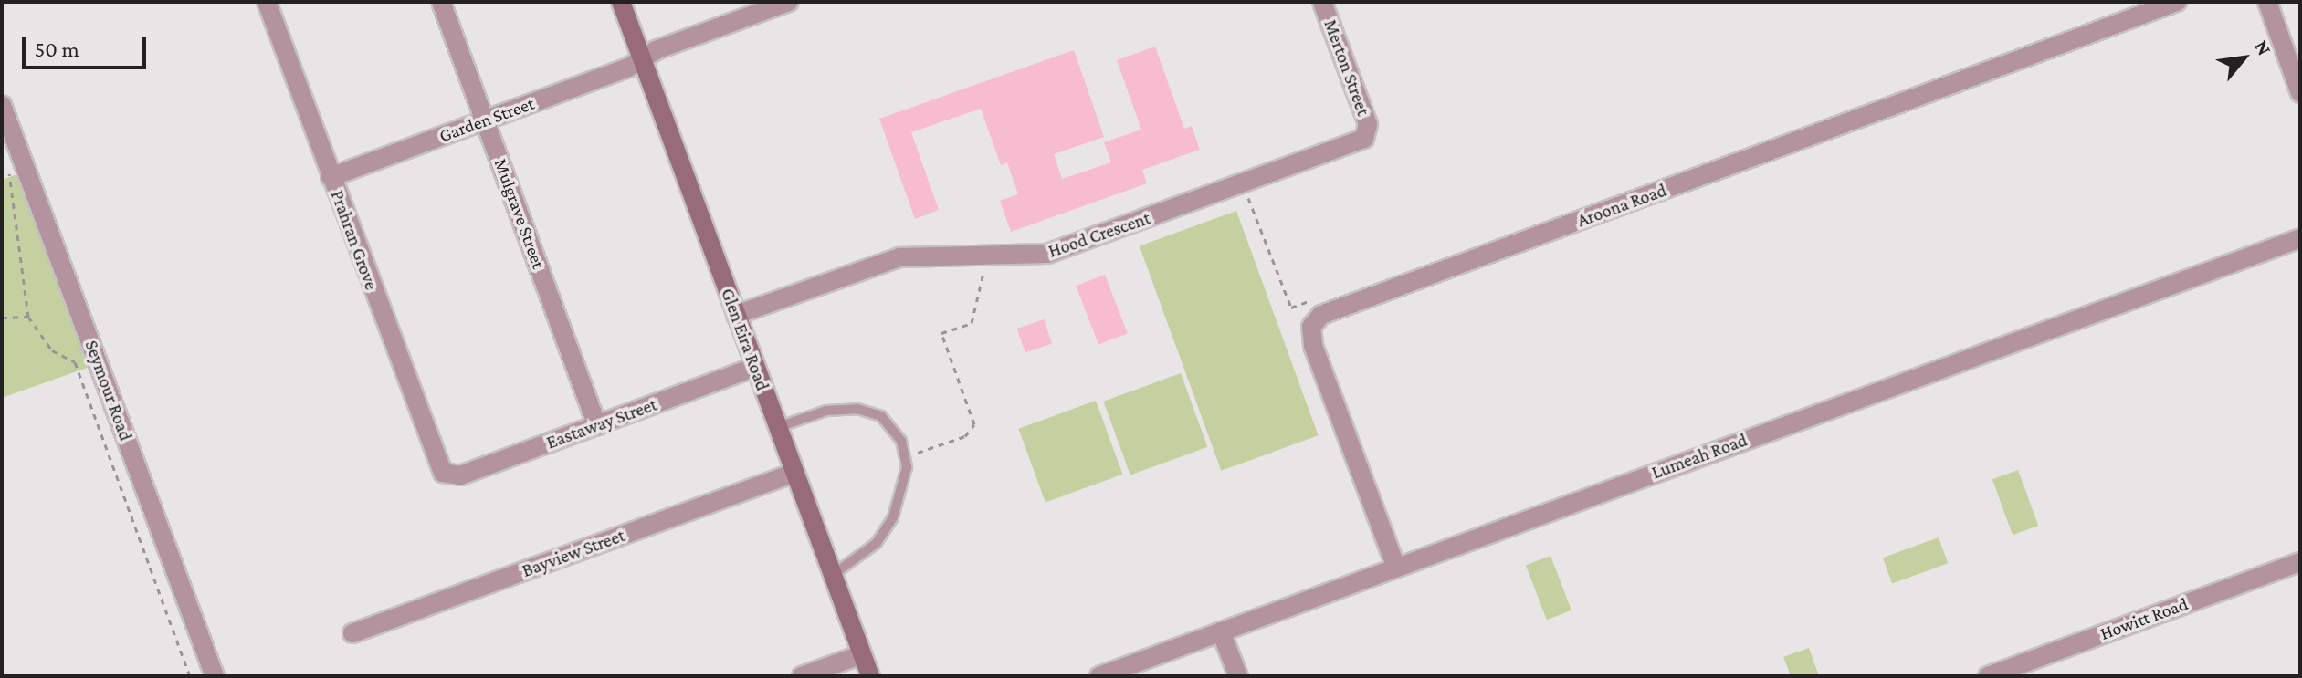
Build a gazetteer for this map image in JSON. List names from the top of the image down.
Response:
{
  "streets": {
    "main road": ["Glen Eira Road"],
    "street": [
      "Merton Street",
      "Garden Street",
      "Aroona Road",
      "Mulgrave Street",
      "Hood Crescent",
      "Prahran Grove",
      "Seymour Road",
      "Eastaway Street",
      "Lumeah Road",
      "Bayview Street",
      "Howitt Road"
    ]
  },
  "crossings": [
    ["Merton Street", "Hood Crescent"],
    ["Garden Street", "Mulgrave Street"],
    ["Garden Street", "Prahran Grove"],
    ["Garden Street", "Glen Eira Road"],
    ["Aroona Road", "Lumeah Road"],
    ["Mulgrave Street", "Eastaway Street"],
    ["Hood Crescent", "Glen Eira Road"],
    ["Prahran Grove", "Eastaway Street"],
    ["Glen Eira Road", "Eastaway Street"],
    ["Glen Eira Road", "Bayview Street"]
  ],
  "scale_bar": "50 m",
  "north": "top right"
}
